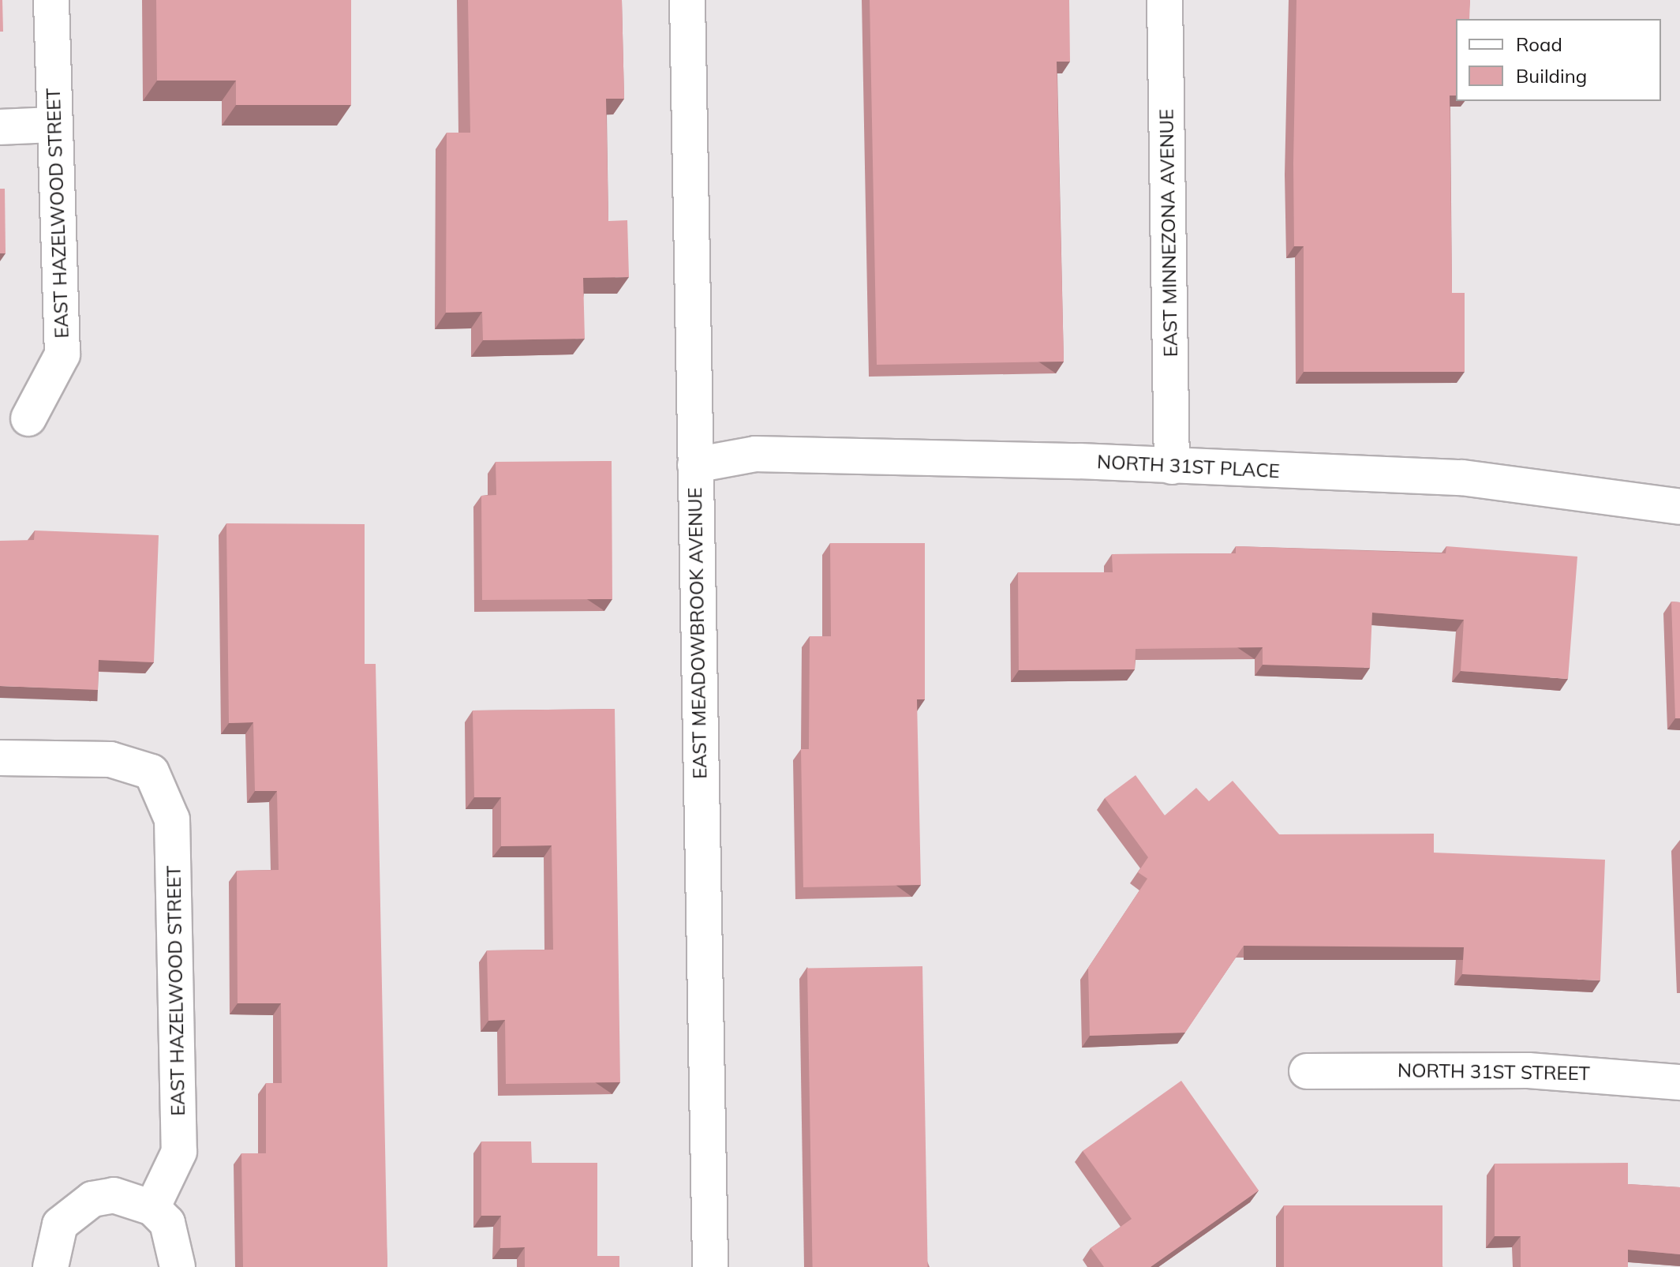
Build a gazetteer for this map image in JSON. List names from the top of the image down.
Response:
{
  "streets": {
    "street": [
      "EAST HAZELWOOD STREET",
      "EAST MINNEZONA AVENUE",
      "NORTH 31ST PLACE",
      "EAST MEADOWBROOK AVENUE",
      "NORTH 31ST STREET"
    ]
  },
  "crossings": [
    ["EAST MINNEZONA AVENUE", "NORTH 31ST PLACE"],
    ["NORTH 31ST PLACE", "EAST MEADOWBROOK AVENUE"]
  ],
  "legend": ["Road", "Building"]
}
